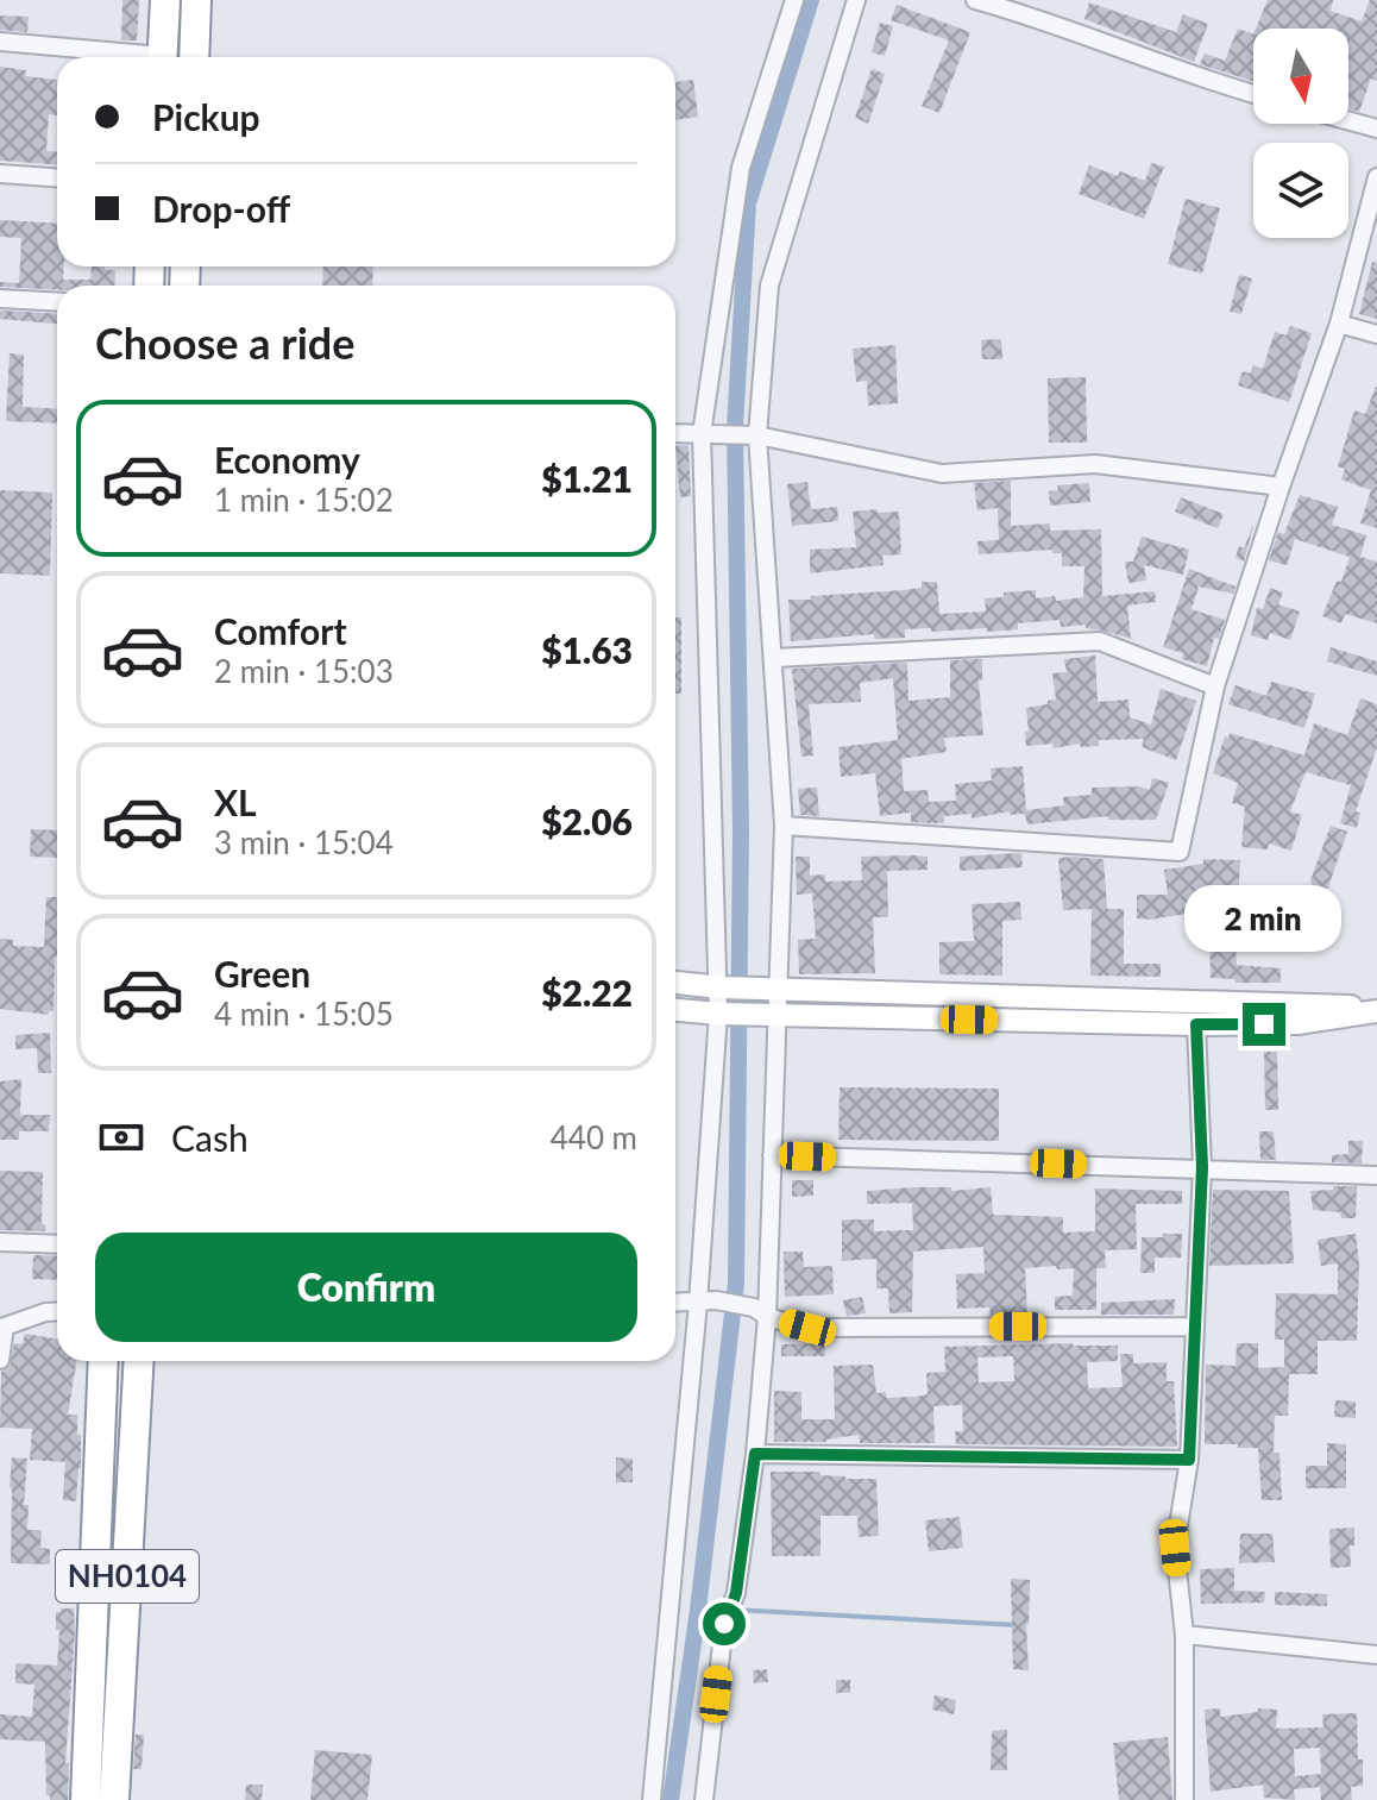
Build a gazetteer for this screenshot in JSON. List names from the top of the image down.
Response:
{
  "streets": {
    "highway": ["NH0104"]
  },
  "north": "bottom",
  "page": {
    "banner": ["Pickup", "Drop-off"],
    "heading": "Choose a ride",
    "list": [
      {
        "name": "Economy",
        "note": "1 min · 15:02",
        "value": "$1.21"
      },
      {
        "name": "Comfort",
        "note": "2 min · 15:03",
        "value": "$1.63"
      },
      {
        "name": "XL",
        "note": "3 min · 15:04",
        "value": "$2.06"
      },
      {
        "name": "Green",
        "note": "4 min · 15:05",
        "value": "$2.22"
      }
    ],
    "bubble": "2 min",
    "pay": ["Cash", "440 m"],
    "buttons": "Confirm"
  }
}
